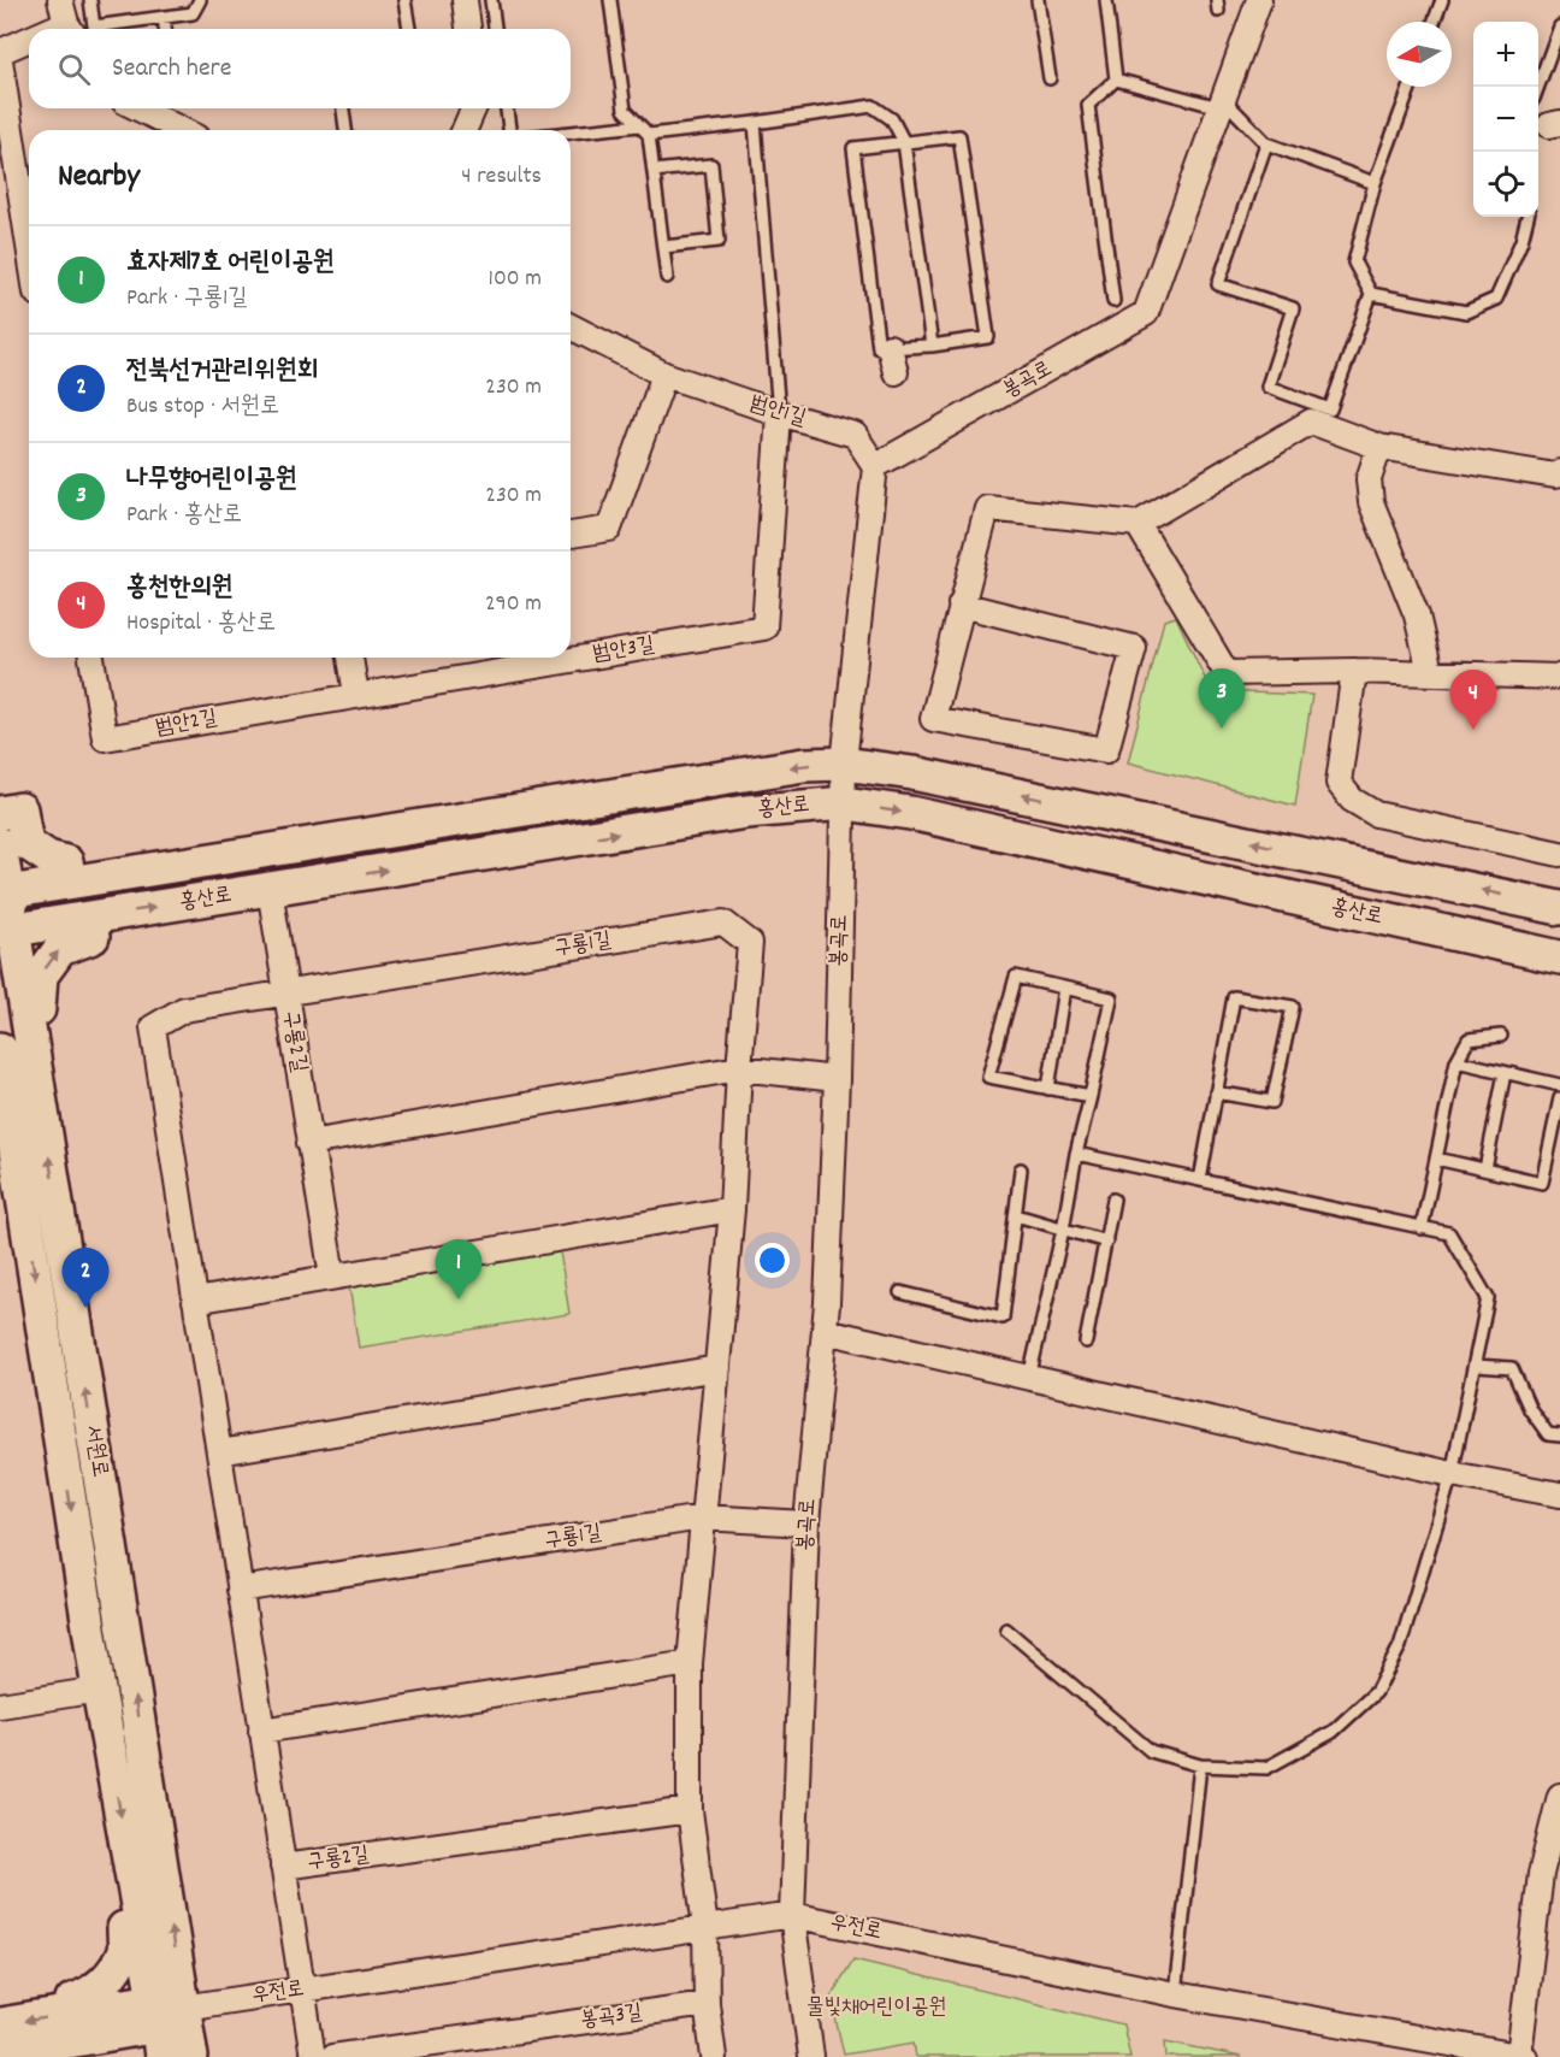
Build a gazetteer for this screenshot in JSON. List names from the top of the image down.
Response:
{
  "streets": {
    "street": [
      "봉곡로",
      "범안1길",
      "범안3길",
      "범안2길",
      "홍산로",
      "구룡1길",
      "구룡2길",
      "서원로",
      "우전로",
      "봉곡3길"
    ]
  },
  "crossings": [
    ["봉곡로", "범안1길"],
    ["봉곡로", "홍산로"],
    ["봉곡로", "우전로"],
    ["범안1길", "범안3길"],
    ["범안3길", "범안2길"],
    ["홍산로", "서원로"],
    ["구룡1길", "구룡2길"],
    ["구룡1길", "우전로"],
    ["서원로", "우전로"]
  ],
  "parks": ["물빛채어린이공원"],
  "north": "left",
  "page": {
    "map_buttons": ["+", "−"],
    "search": "Search here",
    "heading": ["Nearby", "4 results"],
    "list": [
      {
        "mark": "1",
        "name": "효자제7호 어린이공원",
        "note": "Park · 구룡1길",
        "value": "100 m"
      },
      {
        "mark": "2",
        "name": "전북선거관리위원회",
        "note": "Bus stop · 서원로",
        "value": "230 m"
      },
      {
        "mark": "3",
        "name": "나무향어린이공원",
        "note": "Park · 홍산로",
        "value": "230 m"
      },
      {
        "mark": "4",
        "name": "홍천한의원",
        "note": "Hospital · 홍산로",
        "value": "290 m"
      }
    ],
    "pins": [
      "3",
      "4",
      "1",
      "2"
    ]
  }
}
